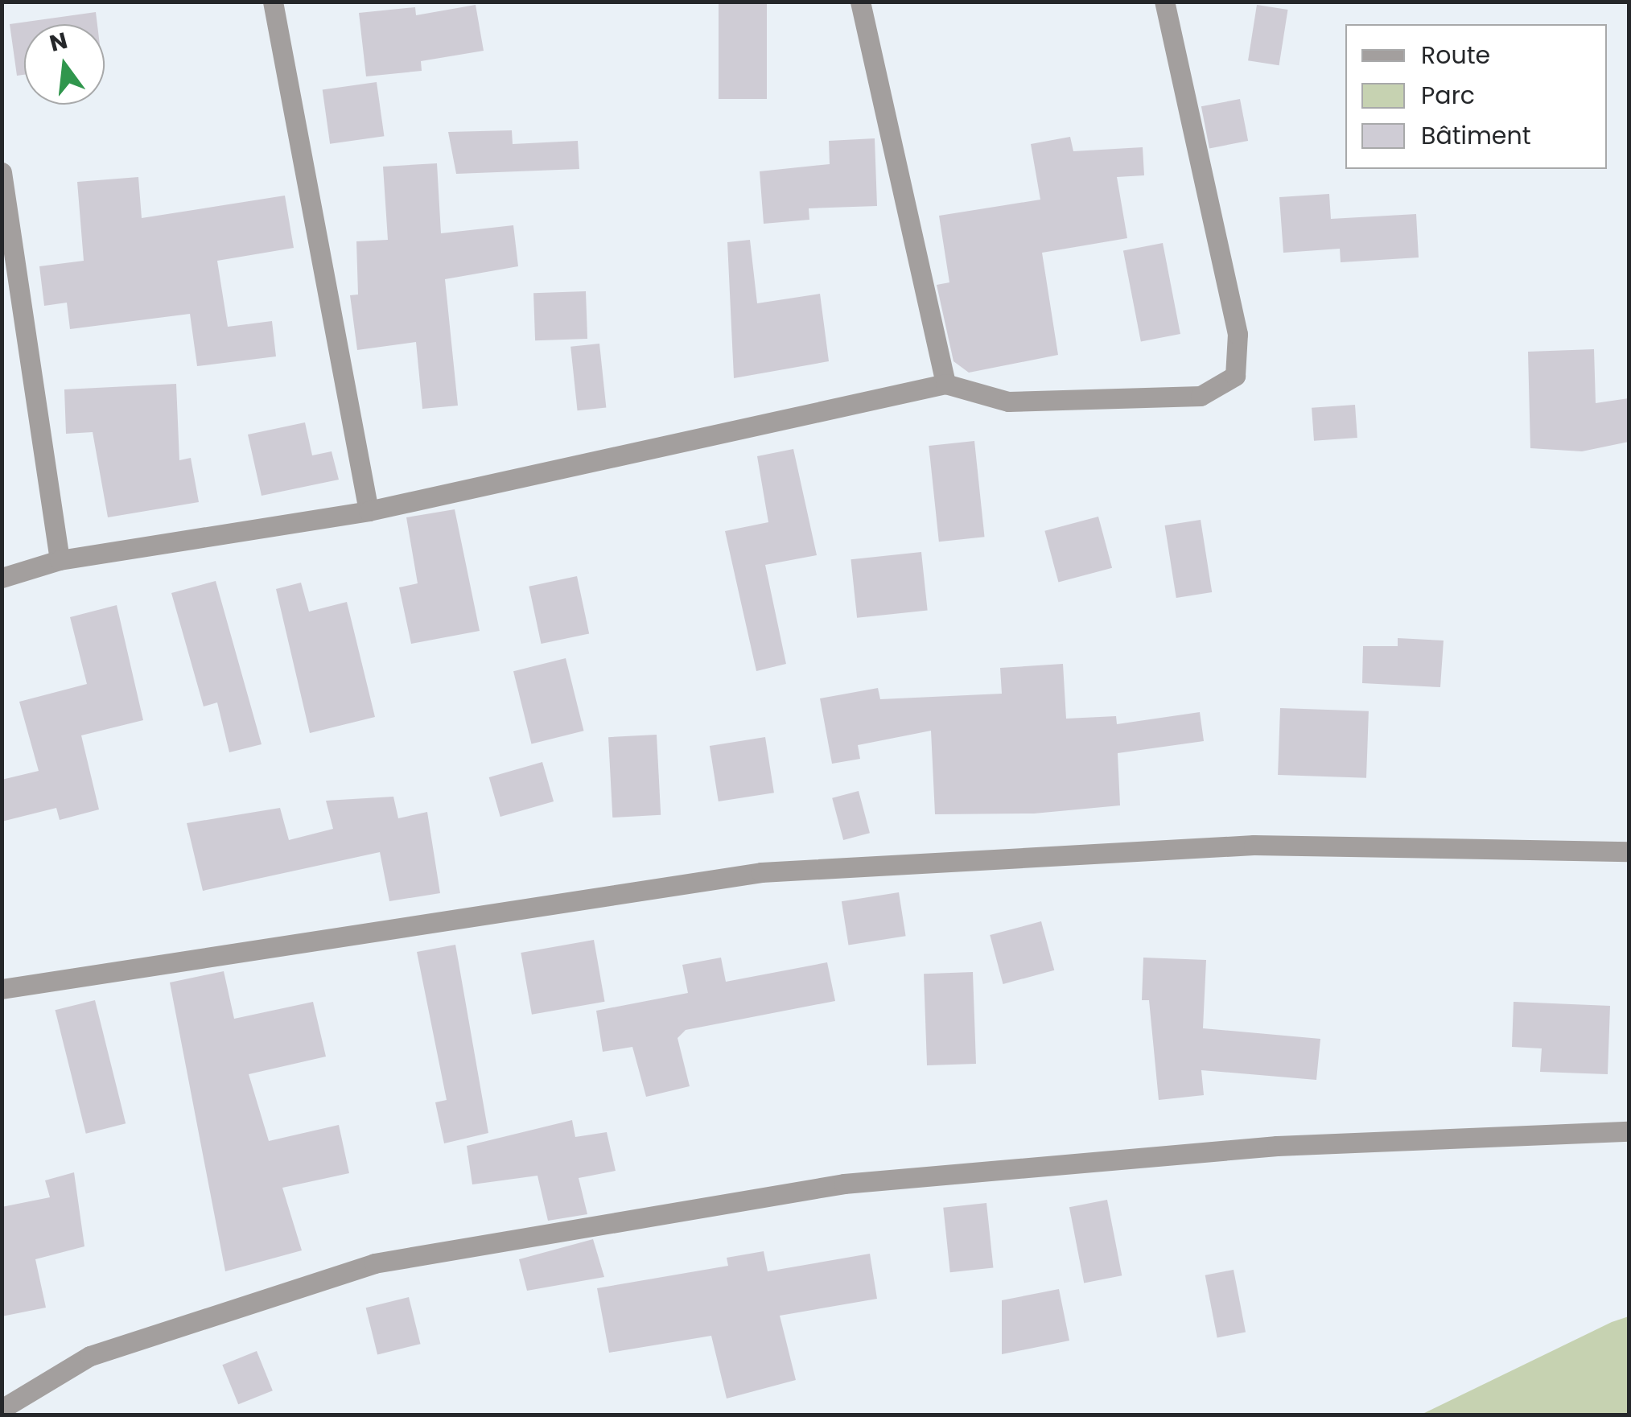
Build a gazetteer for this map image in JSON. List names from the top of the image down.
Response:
{
  "legend": ["Route", "Parc", "Bâtiment"],
  "north": "top"
}
